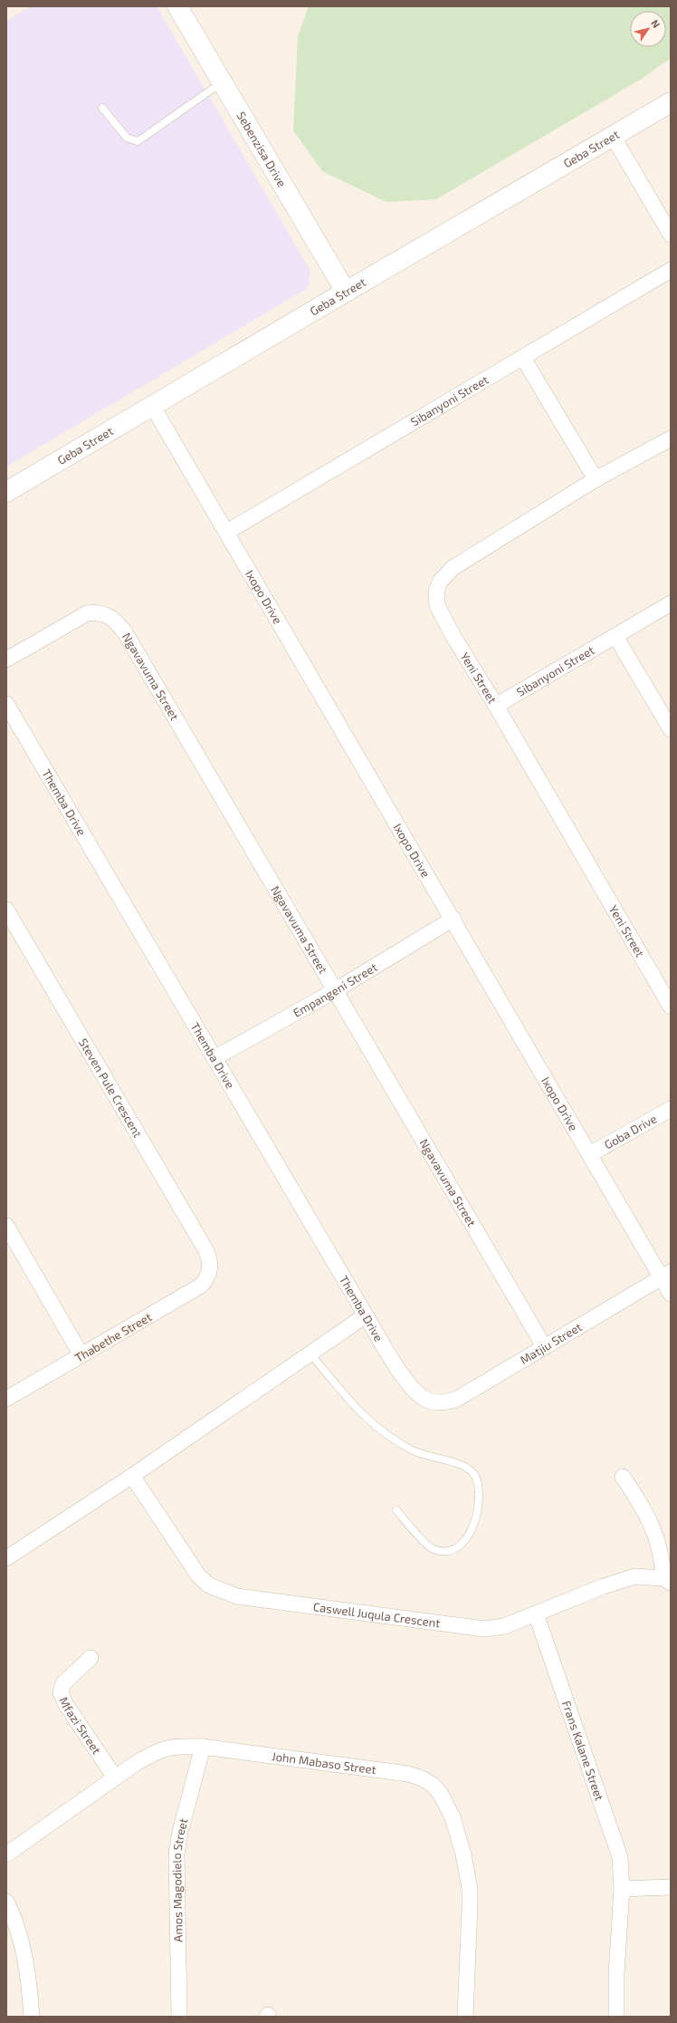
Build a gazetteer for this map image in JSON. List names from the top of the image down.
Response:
{
  "streets": {
    "street": [
      "Sebenzisa Drive",
      "Geba Street",
      "Sibanyoni Street",
      "Ixopo Drive",
      "Ngavavuma Street",
      "Yeni Street",
      "Themba Drive",
      "Empangeni Street",
      "Steven Pule Crescent",
      "Goba Drive",
      "Thabethe Street",
      "Matjiu Street",
      "Caswell Juqula Crescent",
      "Mfazi Street",
      "Frans Kalane Street",
      "John Mabaso Street",
      "Amos Magodielo Street"
    ]
  },
  "crossings": [
    ["Sebenzisa Drive", "Geba Street"],
    ["Geba Street", "Ixopo Drive"],
    ["Sibanyoni Street", "Ixopo Drive"],
    ["Sibanyoni Street", "Yeni Street"],
    ["Ixopo Drive", "Empangeni Street"],
    ["Ixopo Drive", "Goba Drive"],
    ["Ixopo Drive", "Matjiu Street"],
    ["Ngavavuma Street", "Empangeni Street"],
    ["Ngavavuma Street", "Matjiu Street"],
    ["Themba Drive", "Empangeni Street"],
    ["Themba Drive", "Matjiu Street"],
    ["Steven Pule Crescent", "Thabethe Street"],
    ["Caswell Juqula Crescent", "Frans Kalane Street"],
    ["Mfazi Street", "John Mabaso Street"],
    ["John Mabaso Street", "Amos Magodielo Street"]
  ],
  "north": "top right"
}
